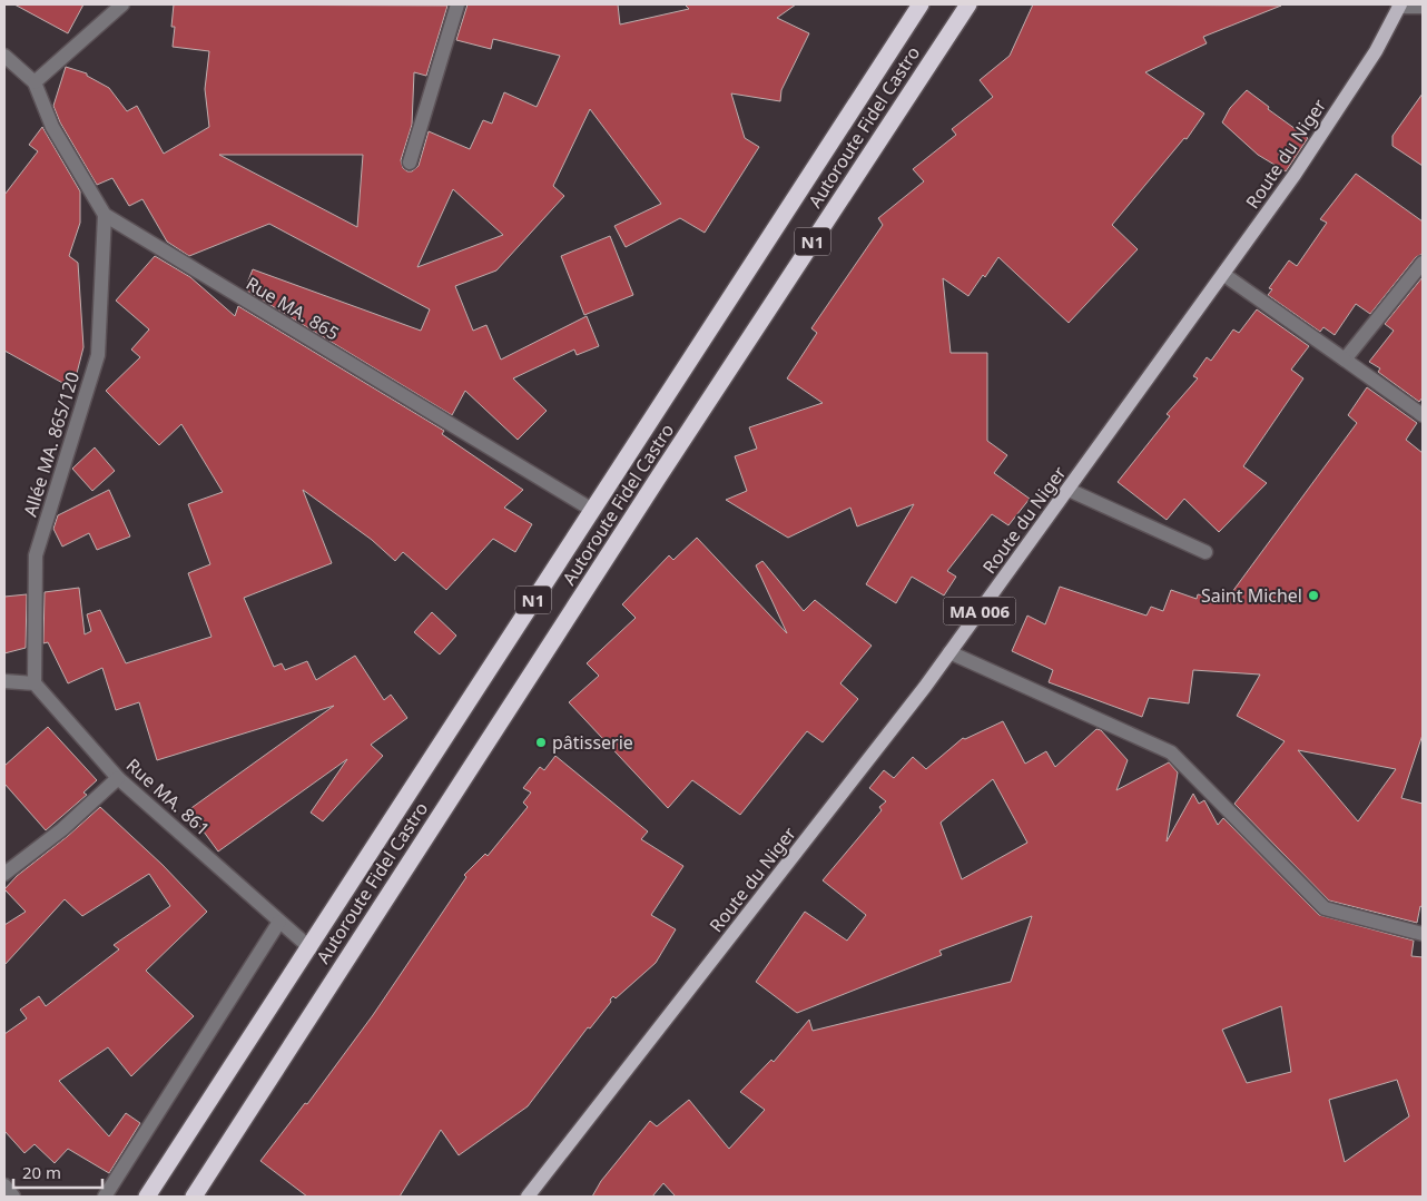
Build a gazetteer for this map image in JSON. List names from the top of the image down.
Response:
{
  "streets": {
    "highway": ["Autoroute Fidel Castro", "N1"],
    "main road": ["Route du Niger", "MA 006"],
    "street": ["Rue MA. 865", "Allée MA. 865/120", "Rue MA. 861"]
  },
  "crossings": [
    ["Autoroute Fidel Castro", "Rue MA. 865"],
    ["Autoroute Fidel Castro", "Rue MA. 861"],
    ["Rue MA. 865", "Allée MA. 865/120"],
    ["Allée MA. 865/120", "Rue MA. 861"]
  ],
  "places": ["Saint Michel", "pâtisserie"],
  "scale_bar": "20 m"
}
